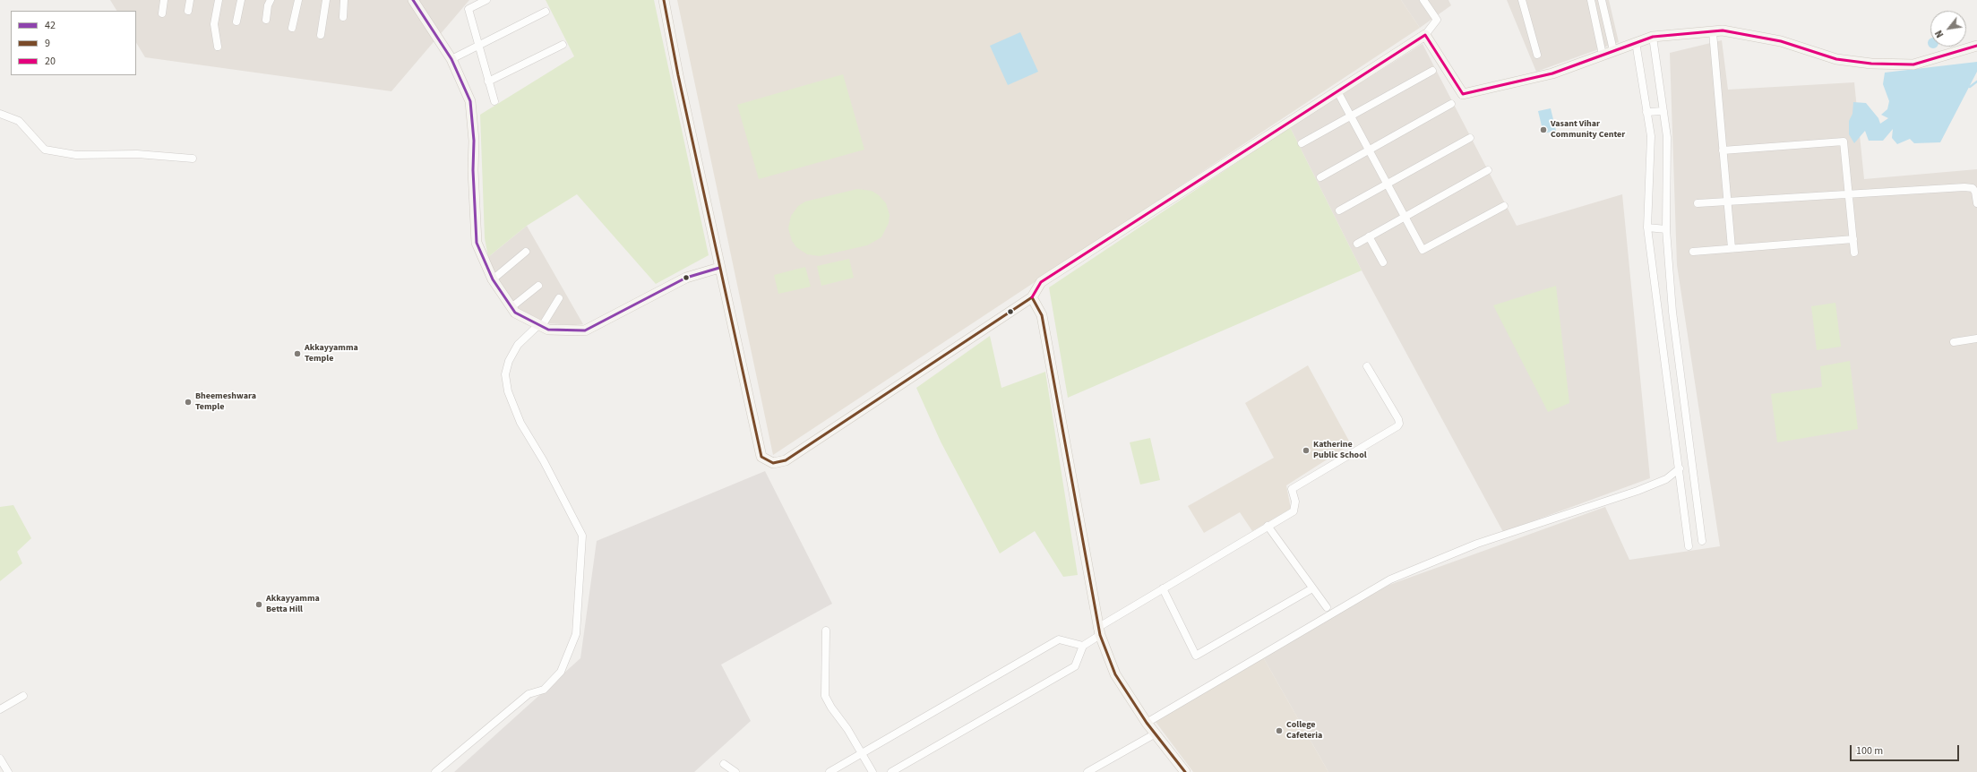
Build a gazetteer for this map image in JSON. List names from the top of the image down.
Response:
{
  "places": [
    "Vasant Vihar Community Center",
    "Akkayyamma Temple",
    "Bheemeshwara Temple",
    "Katherine Public School",
    "Akkayyamma Betta Hill",
    "College Cafeteria"
  ],
  "lines": ["transit line 42", "transit line 9", "transit line 20"],
  "legend": ["42", "9", "20"],
  "scale_bar": "100 m",
  "north": "bottom left"
}
